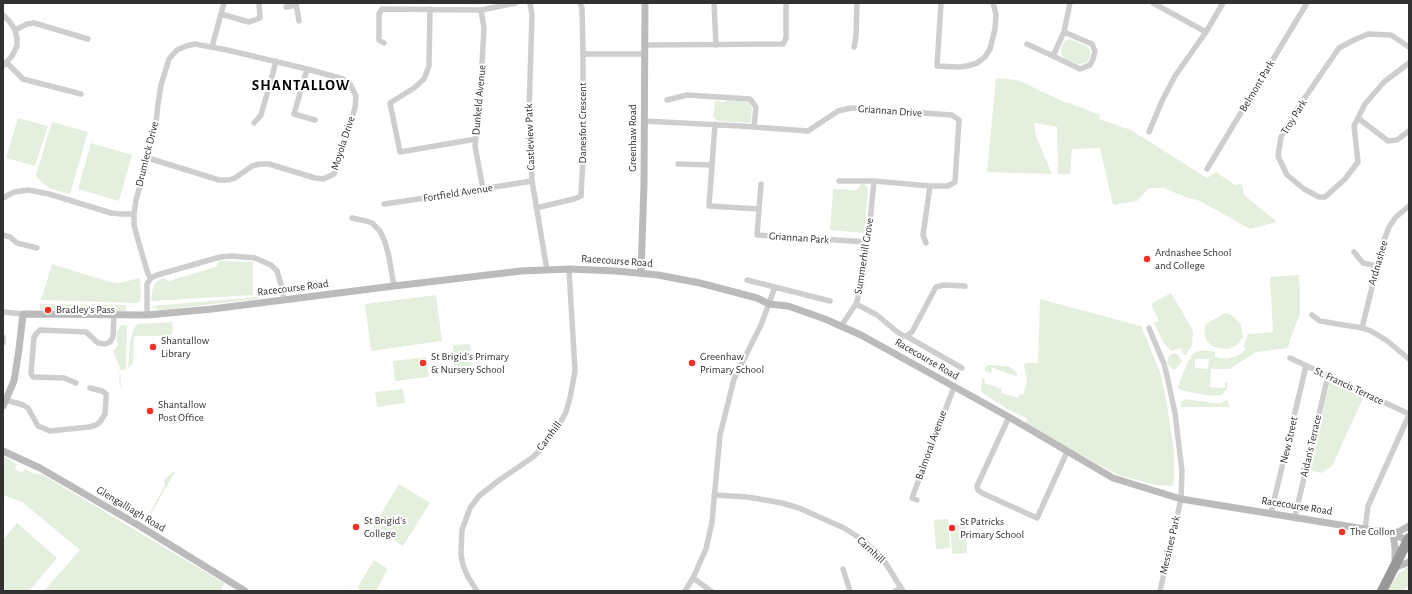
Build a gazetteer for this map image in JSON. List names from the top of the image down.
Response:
{
  "streets": {
    "main road": ["Greenhaw Road", "Racecourse Road", "Glengalliagh Road"],
    "street": [
      "Belmont Park",
      "Dunkeld Avenue",
      "Griannan Drive",
      "Troy Park",
      "Danesfort Crescent",
      "Castleview Patk",
      "Moyola Drive",
      "Drumleck Drive",
      "Fortfield Avenue",
      "Griannan Park",
      "Summerhill Grove",
      "Ardnashee",
      "St. Francis Terrace",
      "Carnhill",
      "New Street",
      "Balmoral Avenue",
      "Aidan's Terrace",
      "Messines Park"
    ]
  },
  "crossings": [
    ["Dunkeld Avenue", "Fortfield Avenue"],
    ["Griannan Drive", "Greenhaw Road"],
    ["Griannan Drive", "Summerhill Grove"],
    ["Danesfort Crescent", "Castleview Patk"],
    ["Castleview Patk", "Fortfield Avenue"],
    ["Castleview Patk", "Racecourse Road"],
    ["Greenhaw Road", "Racecourse Road"],
    ["Moyola Drive", "Drumleck Drive"],
    ["Griannan Park", "Summerhill Grove"],
    ["Summerhill Grove", "Racecourse Road"],
    ["Racecourse Road", "Carnhill"],
    ["Racecourse Road", "New Street"],
    ["Racecourse Road", "Balmoral Avenue"],
    ["Racecourse Road", "Aidan's Terrace"],
    ["Racecourse Road", "Messines Park"],
    ["St. Francis Terrace", "New Street"],
    ["St. Francis Terrace", "Aidan's Terrace"]
  ],
  "districts": ["SHANTALLOW"],
  "places": [
    "Ardnashee School and College",
    "Bradley's Pass",
    "Shantallow Library",
    "St Brigid's Primary & Nursery School",
    "Greenhaw Primary School",
    "Shantallow Post Office",
    "St Brigid's College",
    "St Patricks Primary School",
    "The Collon"
  ]
}
